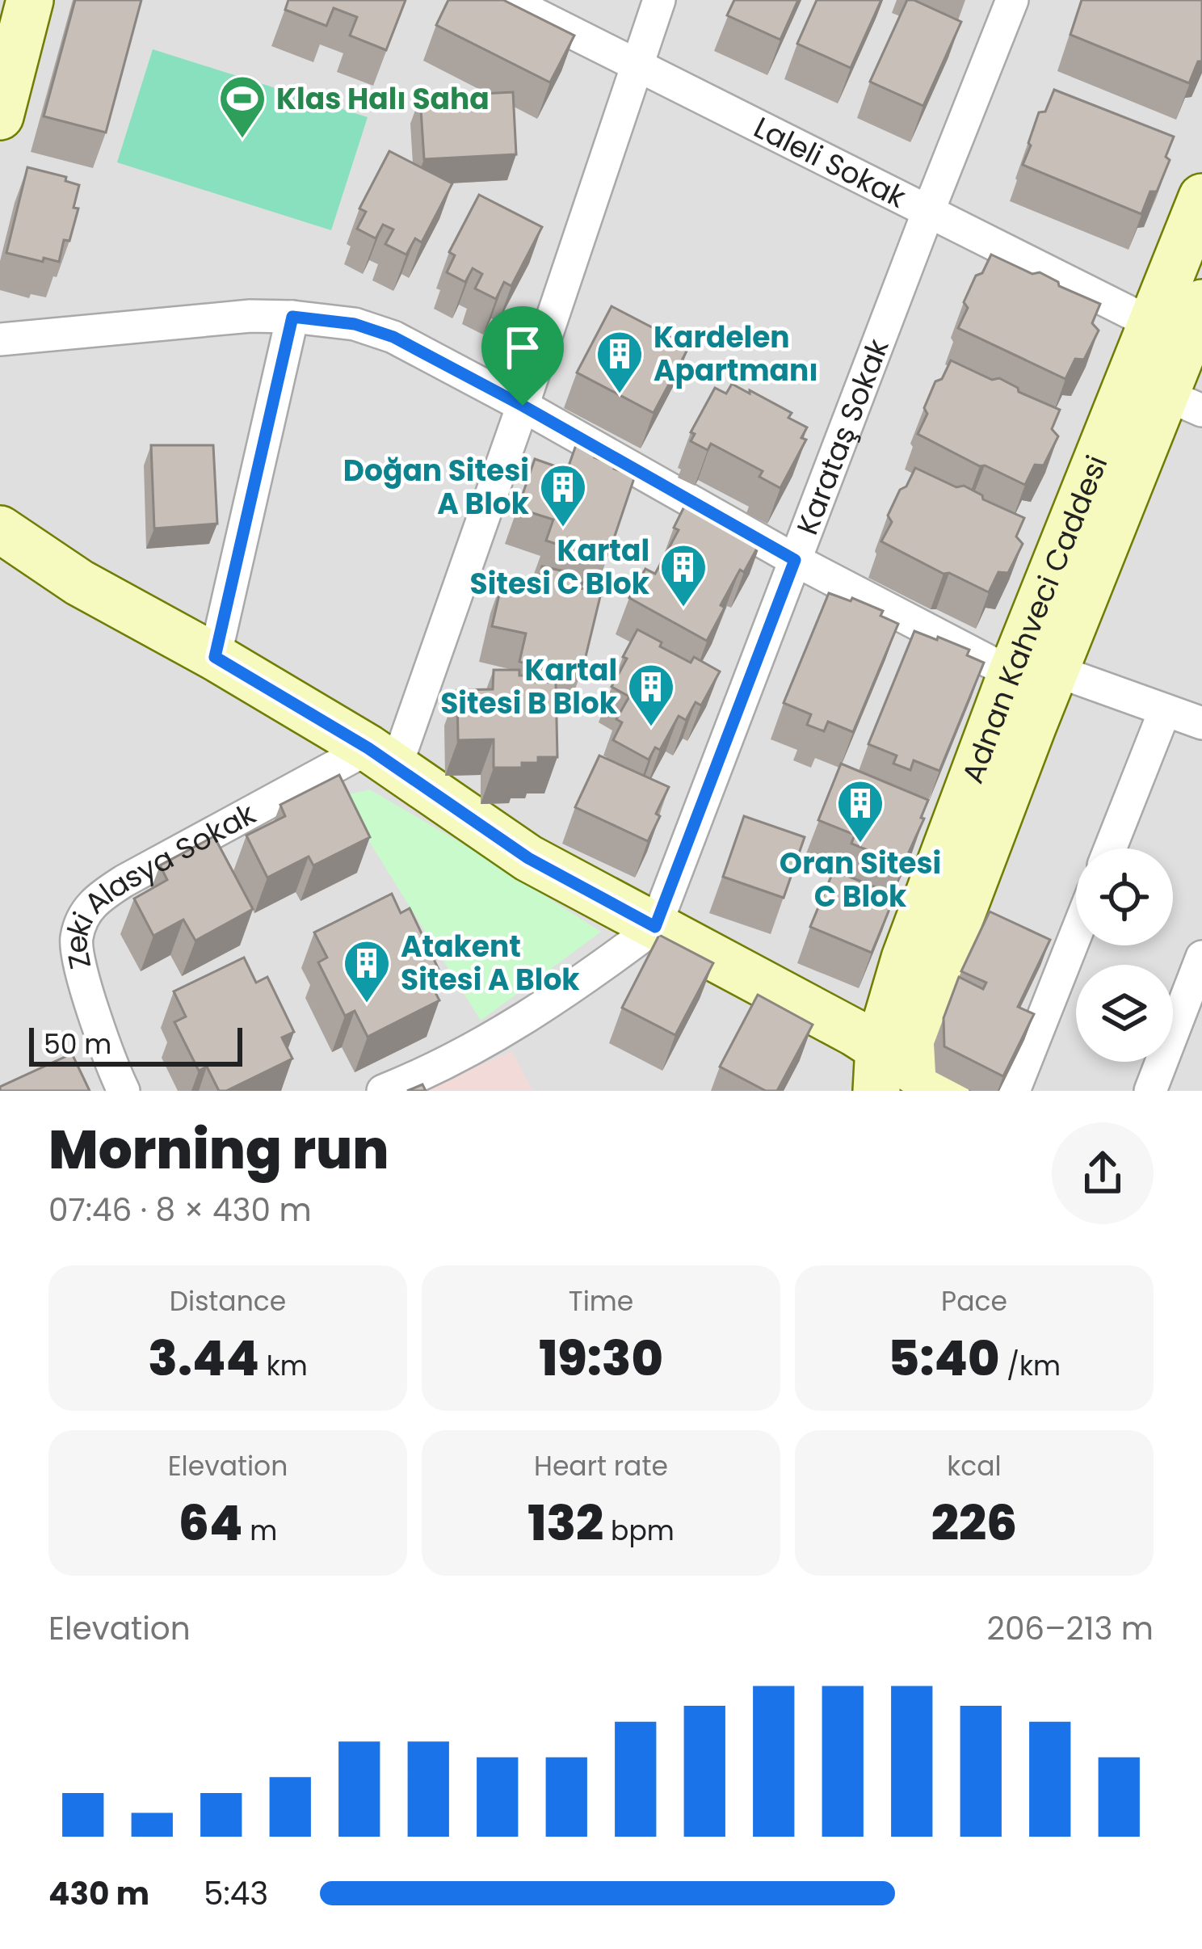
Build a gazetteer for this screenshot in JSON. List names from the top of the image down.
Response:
{
  "streets": {
    "main road": ["Adnan Kahveci Caddesi"],
    "street": ["Laleli Sokak", "Karataş Sokak", "Zeki Alasya Sokak"]
  },
  "crossings": [
    ["Laleli Sokak", "Karataş Sokak"],
    ["Laleli Sokak", "Adnan Kahveci Caddesi"]
  ],
  "places": {
    "sports": ["Klas Halı Saha"],
    "building": [
      "Kardelen Apartmanı",
      "Doğan Sitesi A Blok",
      "Kartal Sitesi C Blok",
      "Kartal Sitesi B Blok",
      "Oran Sitesi C Blok",
      "Atakent Sitesi A Blok"
    ]
  },
  "scale_bar": "50 m",
  "page": {
    "scale": "50 m",
    "heading": ["Morning run", "07:46 · 8 × 430 m"],
    "stats": [
      ["Distance", "3.44 km"],
      ["Time", "19:30"],
      ["Pace", "5:40 /km"],
      ["Elevation", "64 m"],
      ["Heart rate", "132 bpm"],
      ["kcal", "226"]
    ],
    "chart": ["Elevation", "206–213 m"],
    "list": [
      {
        "name": "430 m",
        "note": "5:43"
      }
    ]
  }
}
